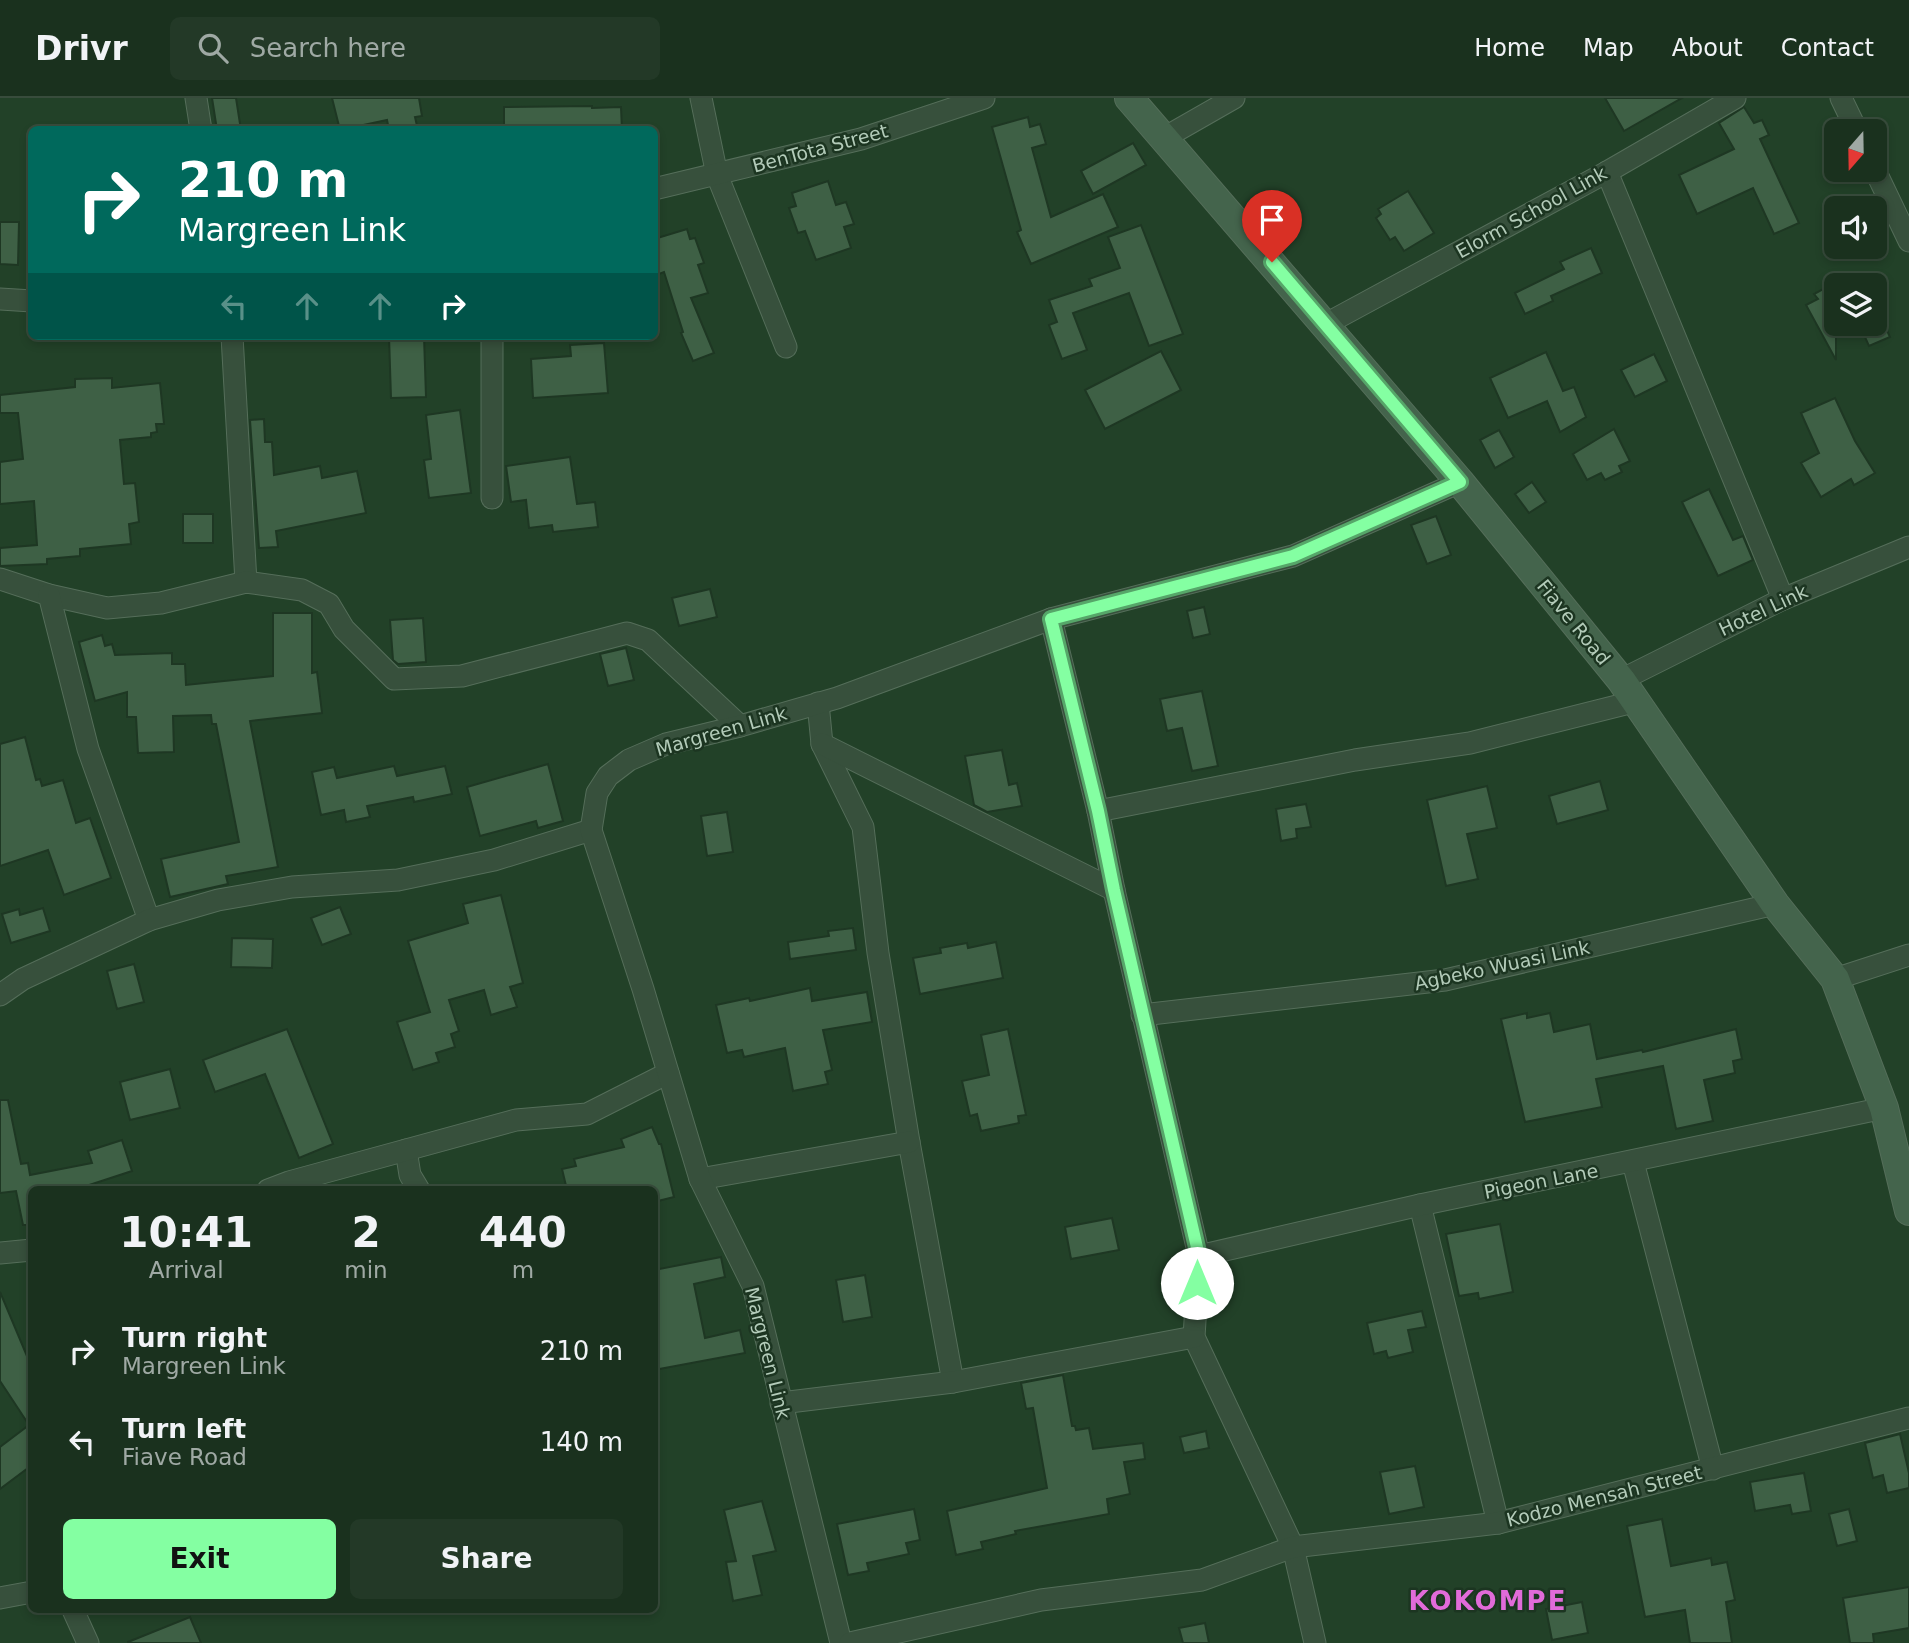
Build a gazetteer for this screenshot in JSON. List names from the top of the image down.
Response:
{
  "streets": {
    "street": [
      "BenTota Street",
      "Elorm School Link",
      "Hotel Link",
      "Fiave Road",
      "Margreen Link",
      "Agbeko Wuasi Link",
      "Pigeon Lane",
      "Kodzo Mensah Street"
    ]
  },
  "crossings": [
    ["Elorm School Link", "Fiave Road"],
    ["Hotel Link", "Fiave Road"],
    ["Fiave Road", "Margreen Link"],
    ["Fiave Road", "Agbeko Wuasi Link"],
    ["Fiave Road", "Pigeon Lane"]
  ],
  "districts": ["KOKOMPE"],
  "north": "bottom",
  "page": {
    "header": "Drivr",
    "search": "Search here",
    "nav": [
      "Home",
      "Map",
      "About",
      "Contact"
    ],
    "turn": ["210 m", "Margreen Link"],
    "eta": [
      "10:41",
      "Arrival",
      "2",
      "min",
      "440",
      "m"
    ],
    "list": [
      {
        "name": "Turn right",
        "note": "Margreen Link",
        "value": "210 m"
      },
      {
        "name": "Turn left",
        "note": "Fiave Road",
        "value": "140 m"
      }
    ],
    "buttons": ["Exit", "Share"]
  }
}
